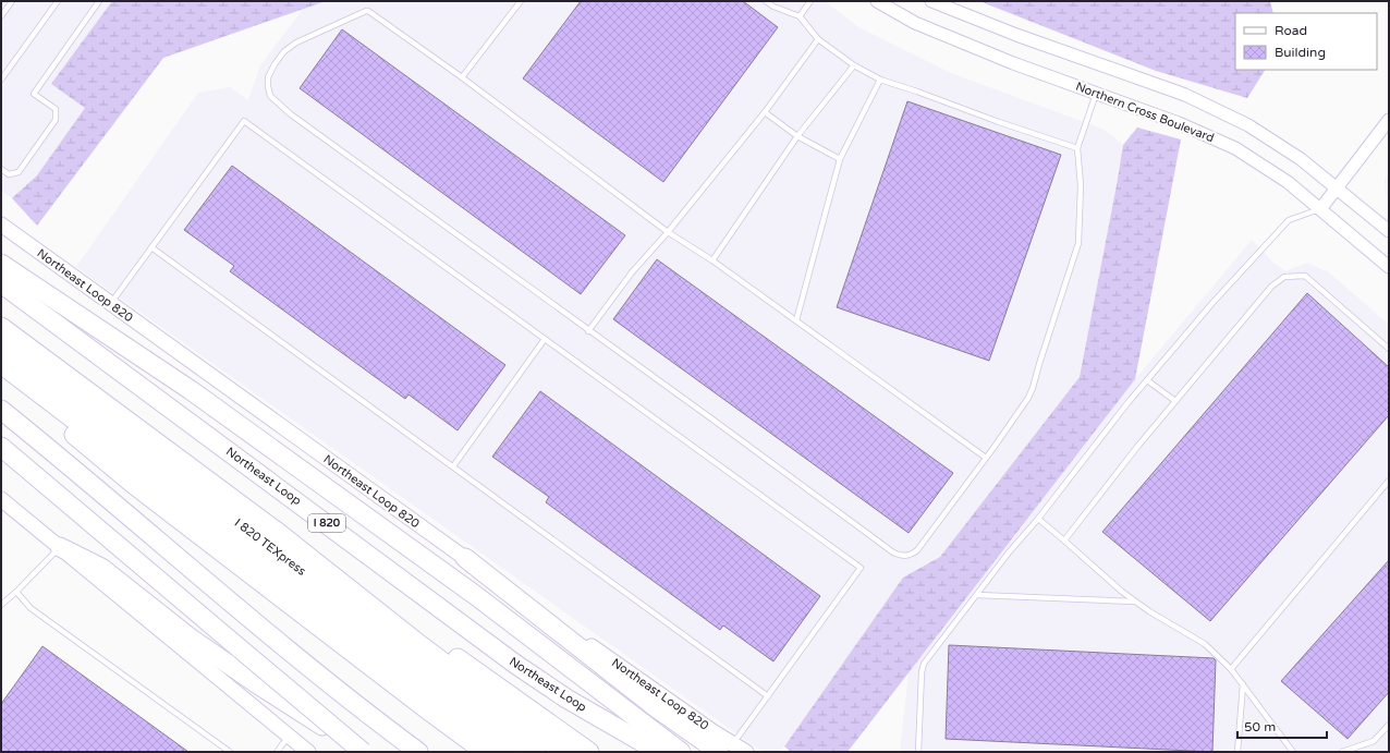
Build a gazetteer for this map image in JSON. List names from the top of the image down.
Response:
{
  "streets": {
    "highway": ["Northeast Loop", "I 820", "I 820 TEXpress"],
    "main road": ["Northeast Loop 820"],
    "street": ["Northern Cross Boulevard"]
  },
  "legend": ["Road", "Building"],
  "scale_bar": "50 m"
}
